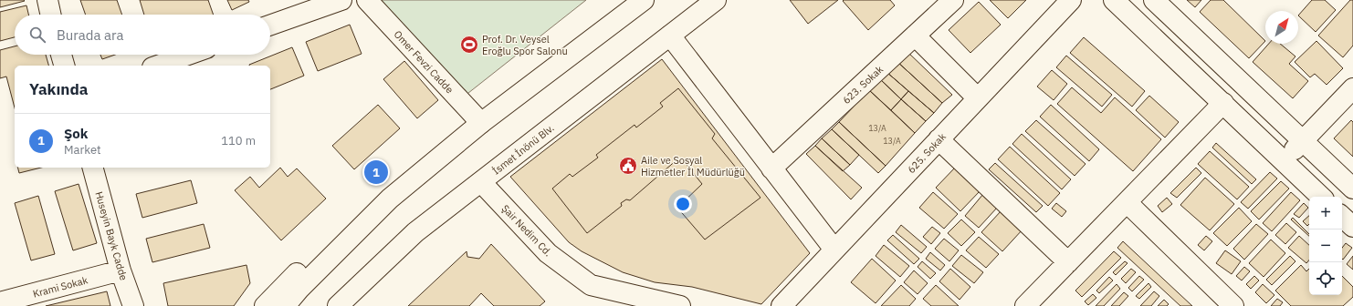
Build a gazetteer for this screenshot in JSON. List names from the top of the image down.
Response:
{
  "streets": {
    "street": [
      "Omer Fevzi Cadde",
      "623. Sokak",
      "İsmet İnönü Blv.",
      "625. Sokak",
      "Şair Nedim Cd.",
      "Huseyin Bayk Cadde",
      "Krami Sokak"
    ]
  },
  "crossings": [
    ["İsmet İnönü Blv.", "Şair Nedim Cd."],
    ["Huseyin Bayk Cadde", "Krami Sokak"]
  ],
  "places": {
    "sports": ["Prof. Dr. Veysel Eroğlu Spor Salonu"],
    "public building": ["Aile ve Sosyal Hizmetler İl Müdürlüğü"]
  },
  "house_numbers": ["13/A", "13/A"],
  "north": "top right",
  "page": {
    "search": "Burada ara",
    "heading": "Yakında",
    "list": [
      {
        "mark": "1",
        "name": "Şok",
        "note": "Market",
        "value": "110 m"
      }
    ],
    "pins": "1",
    "map_buttons": ["+", "−"]
  }
}
